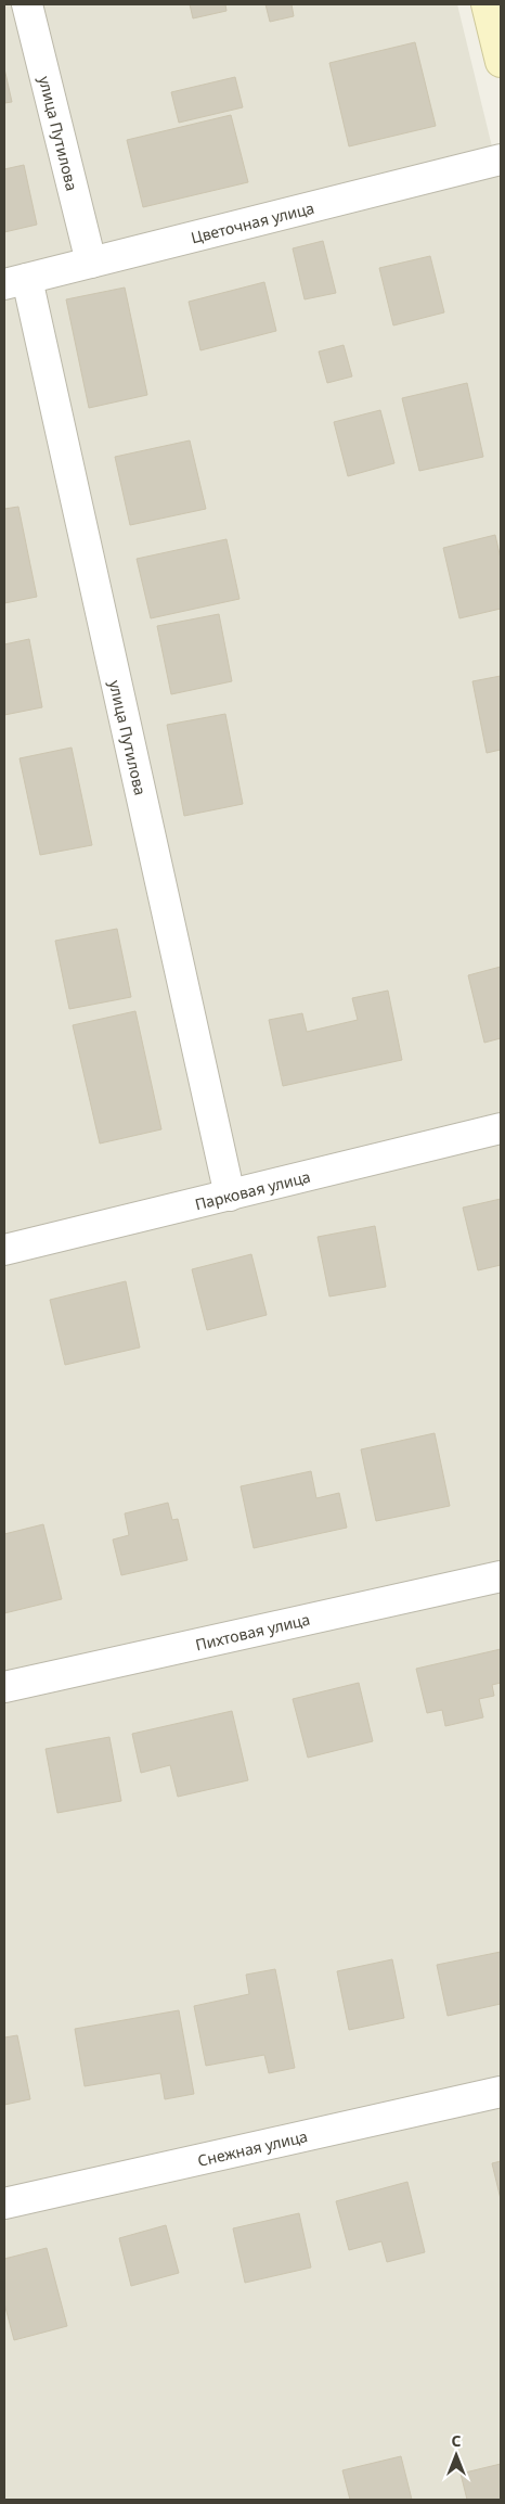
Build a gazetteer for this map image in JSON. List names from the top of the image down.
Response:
{
  "streets": {
    "street": [
      "улица Путилова",
      "Цветочная улица",
      "Парковая улица",
      "Пихтовая улица",
      "Снежная улица"
    ]
  },
  "crossings": [
    ["улица Путилова", "Цветочная улица"],
    ["улица Путилова", "Парковая улица"]
  ],
  "north": "top"
}
